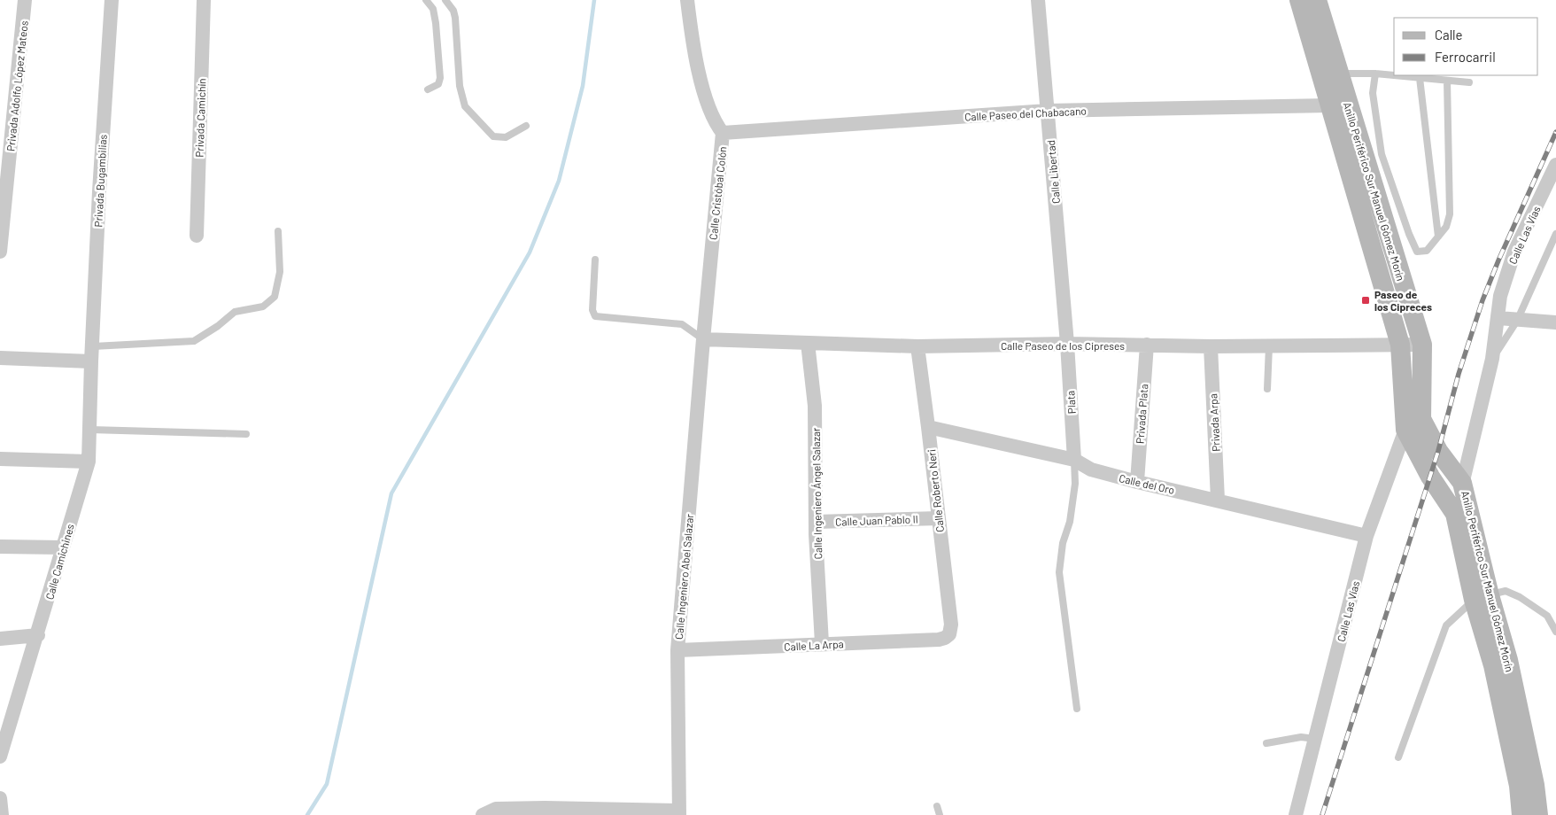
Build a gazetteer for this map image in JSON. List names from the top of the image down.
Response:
{
  "streets": {
    "street": [
      "Privada Adolfo López Mateos",
      "Calle Paseo del Chabacano",
      "Privada Camichín",
      "Calle Libertad",
      "Privada Bugambilias",
      "Anillo Periférico Sur Manuel Gómez Morín",
      "Calle Cristóbal Colón",
      "Calle Las Vías",
      "Calle Paseo de los Cipreses",
      "Plata",
      "Privada Plata",
      "Privada Arpa",
      "Calle del Oro",
      "Calle Roberto Neri",
      "Calle Ingeniero Ángel Salazar",
      "Calle Juan Pablo II",
      "Calle Camichines",
      "Calle Ingeniero Abel Salazar",
      "Calle La Arpa"
    ]
  },
  "crossings": [
    ["Calle Paseo del Chabacano", "Calle Libertad"],
    ["Calle Paseo del Chabacano", "Anillo Periférico Sur Manuel Gómez Morín"],
    ["Calle Paseo del Chabacano", "Calle Cristóbal Colón"],
    ["Calle Libertad", "Calle Paseo de los Cipreses"],
    ["Calle Libertad", "Plata"],
    ["Privada Bugambilias", "Calle Camichines"],
    ["Anillo Periférico Sur Manuel Gómez Morín", "Calle Las Vías"],
    ["Anillo Periférico Sur Manuel Gómez Morín", "Calle Paseo de los Cipreses"],
    ["Calle Cristóbal Colón", "Calle Paseo de los Cipreses"],
    ["Calle Cristóbal Colón", "Calle Ingeniero Abel Salazar"],
    ["Calle Las Vías", "Calle del Oro"],
    ["Calle Paseo de los Cipreses", "Plata"],
    ["Calle Paseo de los Cipreses", "Privada Plata"],
    ["Calle Paseo de los Cipreses", "Privada Arpa"],
    ["Calle Paseo de los Cipreses", "Calle Roberto Neri"],
    ["Calle Paseo de los Cipreses", "Calle Ingeniero Ángel Salazar"],
    ["Calle Paseo de los Cipreses", "Calle Ingeniero Abel Salazar"],
    ["Plata", "Calle del Oro"],
    ["Privada Plata", "Calle del Oro"],
    ["Privada Arpa", "Calle del Oro"],
    ["Calle del Oro", "Calle Roberto Neri"],
    ["Calle Roberto Neri", "Calle Juan Pablo II"],
    ["Calle Roberto Neri", "Calle La Arpa"],
    ["Calle Ingeniero Ángel Salazar", "Calle Juan Pablo II"],
    ["Calle Ingeniero Ángel Salazar", "Calle La Arpa"],
    ["Calle Ingeniero Abel Salazar", "Calle La Arpa"]
  ],
  "places": {
    "transit": ["Paseo de los Cipreces"]
  },
  "legend": ["Calle", "Ferrocarril"]
}
